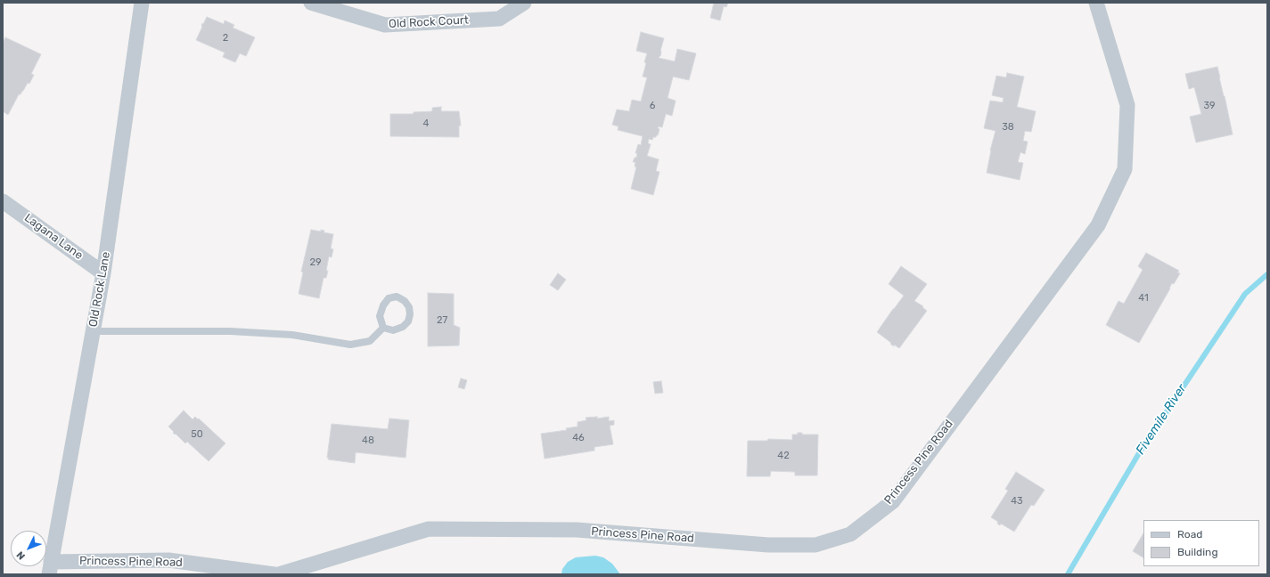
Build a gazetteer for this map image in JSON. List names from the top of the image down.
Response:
{
  "streets": {
    "street": [
      "Old Rock Court",
      "Lagana Lane",
      "Old Rock Lane",
      "Princess Pine Road"
    ]
  },
  "crossings": [
    ["Lagana Lane", "Old Rock Lane"],
    ["Old Rock Lane", "Princess Pine Road"]
  ],
  "water": ["Fivemile River"],
  "house_numbers": [
    "2",
    "6",
    "39",
    "4",
    "38",
    "29",
    "41",
    "27",
    "50",
    "46",
    "48",
    "42",
    "43"
  ],
  "legend": ["Road", "Building"],
  "north": "bottom left"
}
